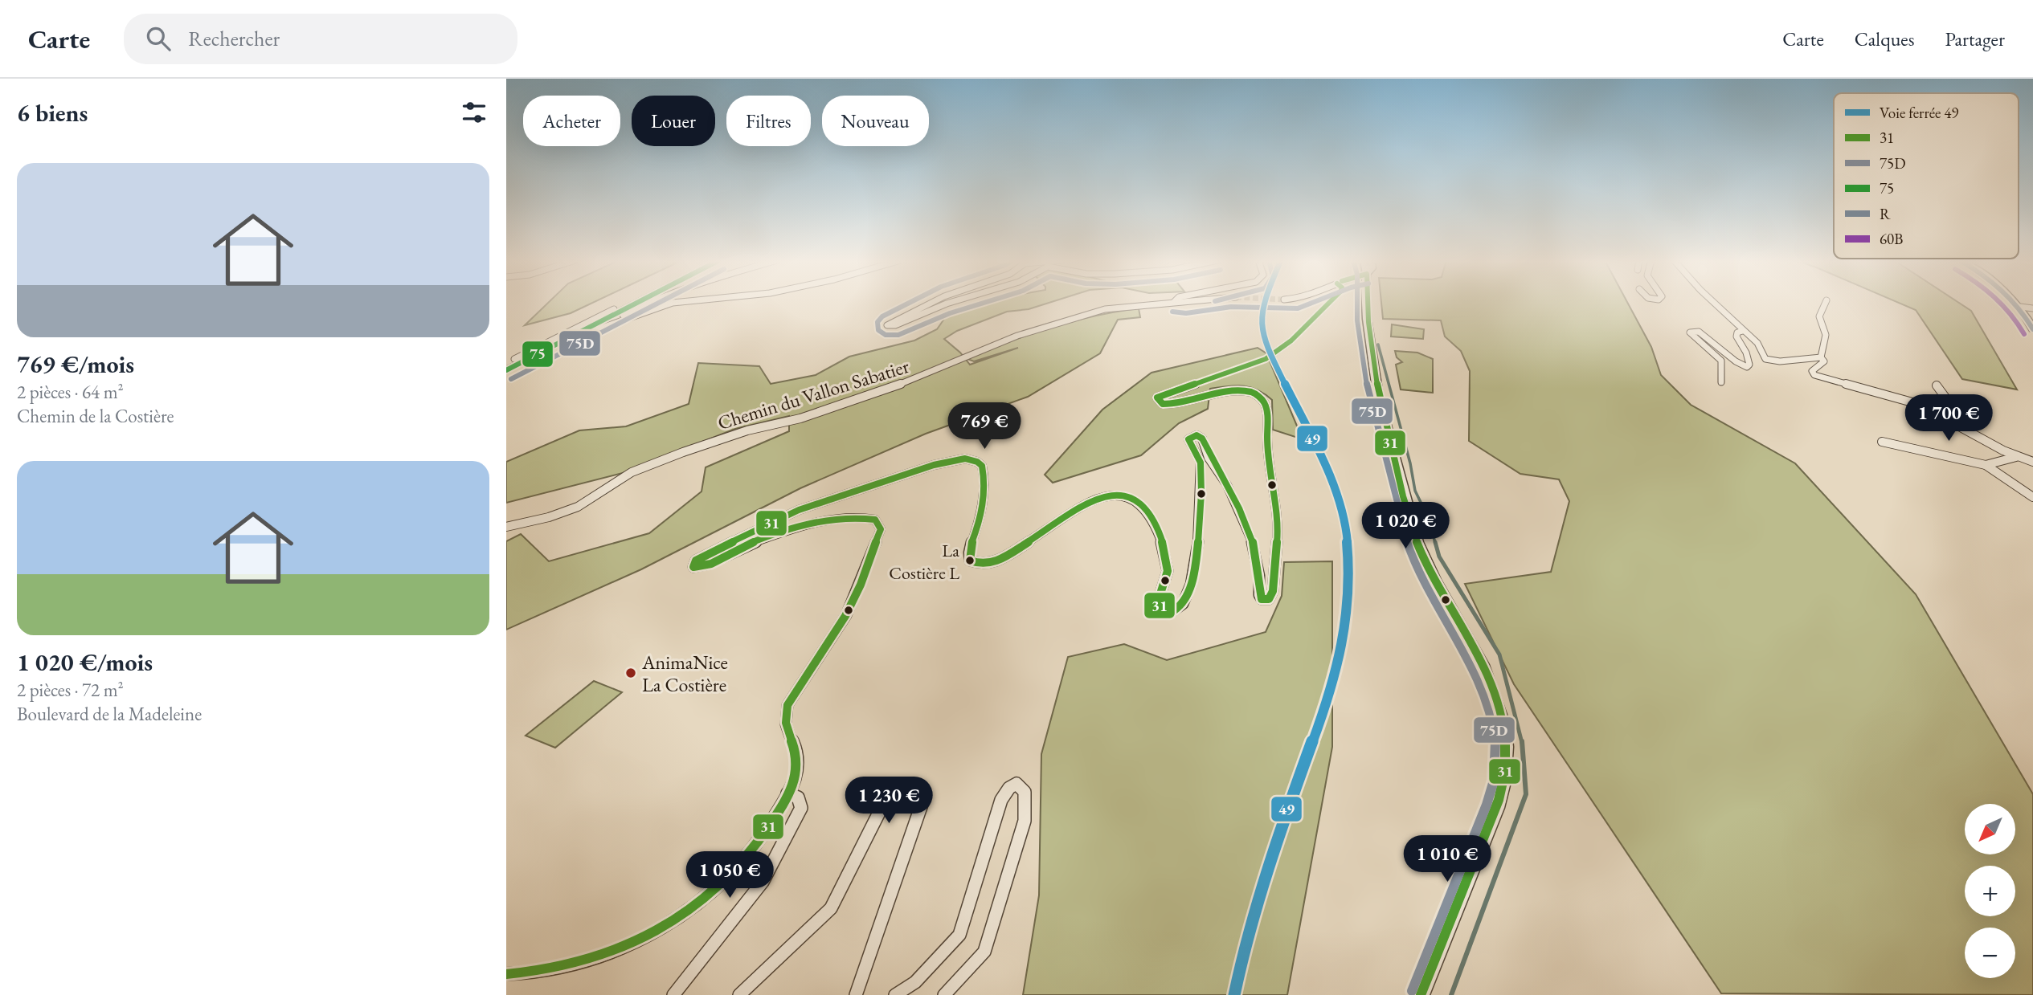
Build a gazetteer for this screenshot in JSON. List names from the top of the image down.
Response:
{
  "streets": {
    "street": ["Chemin du Vallon Sabatier"]
  },
  "places": ["La Costière L", "AnimaNice La Costière"],
  "lines": [
    "rail line 49",
    "transit line 31",
    "transit line 75D",
    "transit line 75",
    "transit line R",
    "transit line 60B"
  ],
  "legend": [
    "Voie ferrée 49",
    "31",
    "75D",
    "75",
    "R",
    "60B"
  ],
  "north": "bottom left",
  "page": {
    "header": "Carte",
    "search": "Rechercher",
    "nav": ["Carte", "Calques", "Partager"],
    "heading": "6 biens",
    "chip": [
      "Acheter",
      "Louer",
      "Filtres",
      "Nouveau"
    ],
    "list": [
      {
        "name": "769 €/mois",
        "note": "2 pièces · 64 m² · Chemin de la Costière"
      },
      {
        "name": "1 020 €/mois",
        "note": "2 pièces · 72 m² · Boulevard de la Madeleine"
      }
    ],
    "price": [
      "1 700 €",
      "769 €",
      "1 020 €",
      "1 230 €",
      "1 010 €",
      "1 050 €"
    ],
    "map_buttons": ["+", "−"]
  }
}
